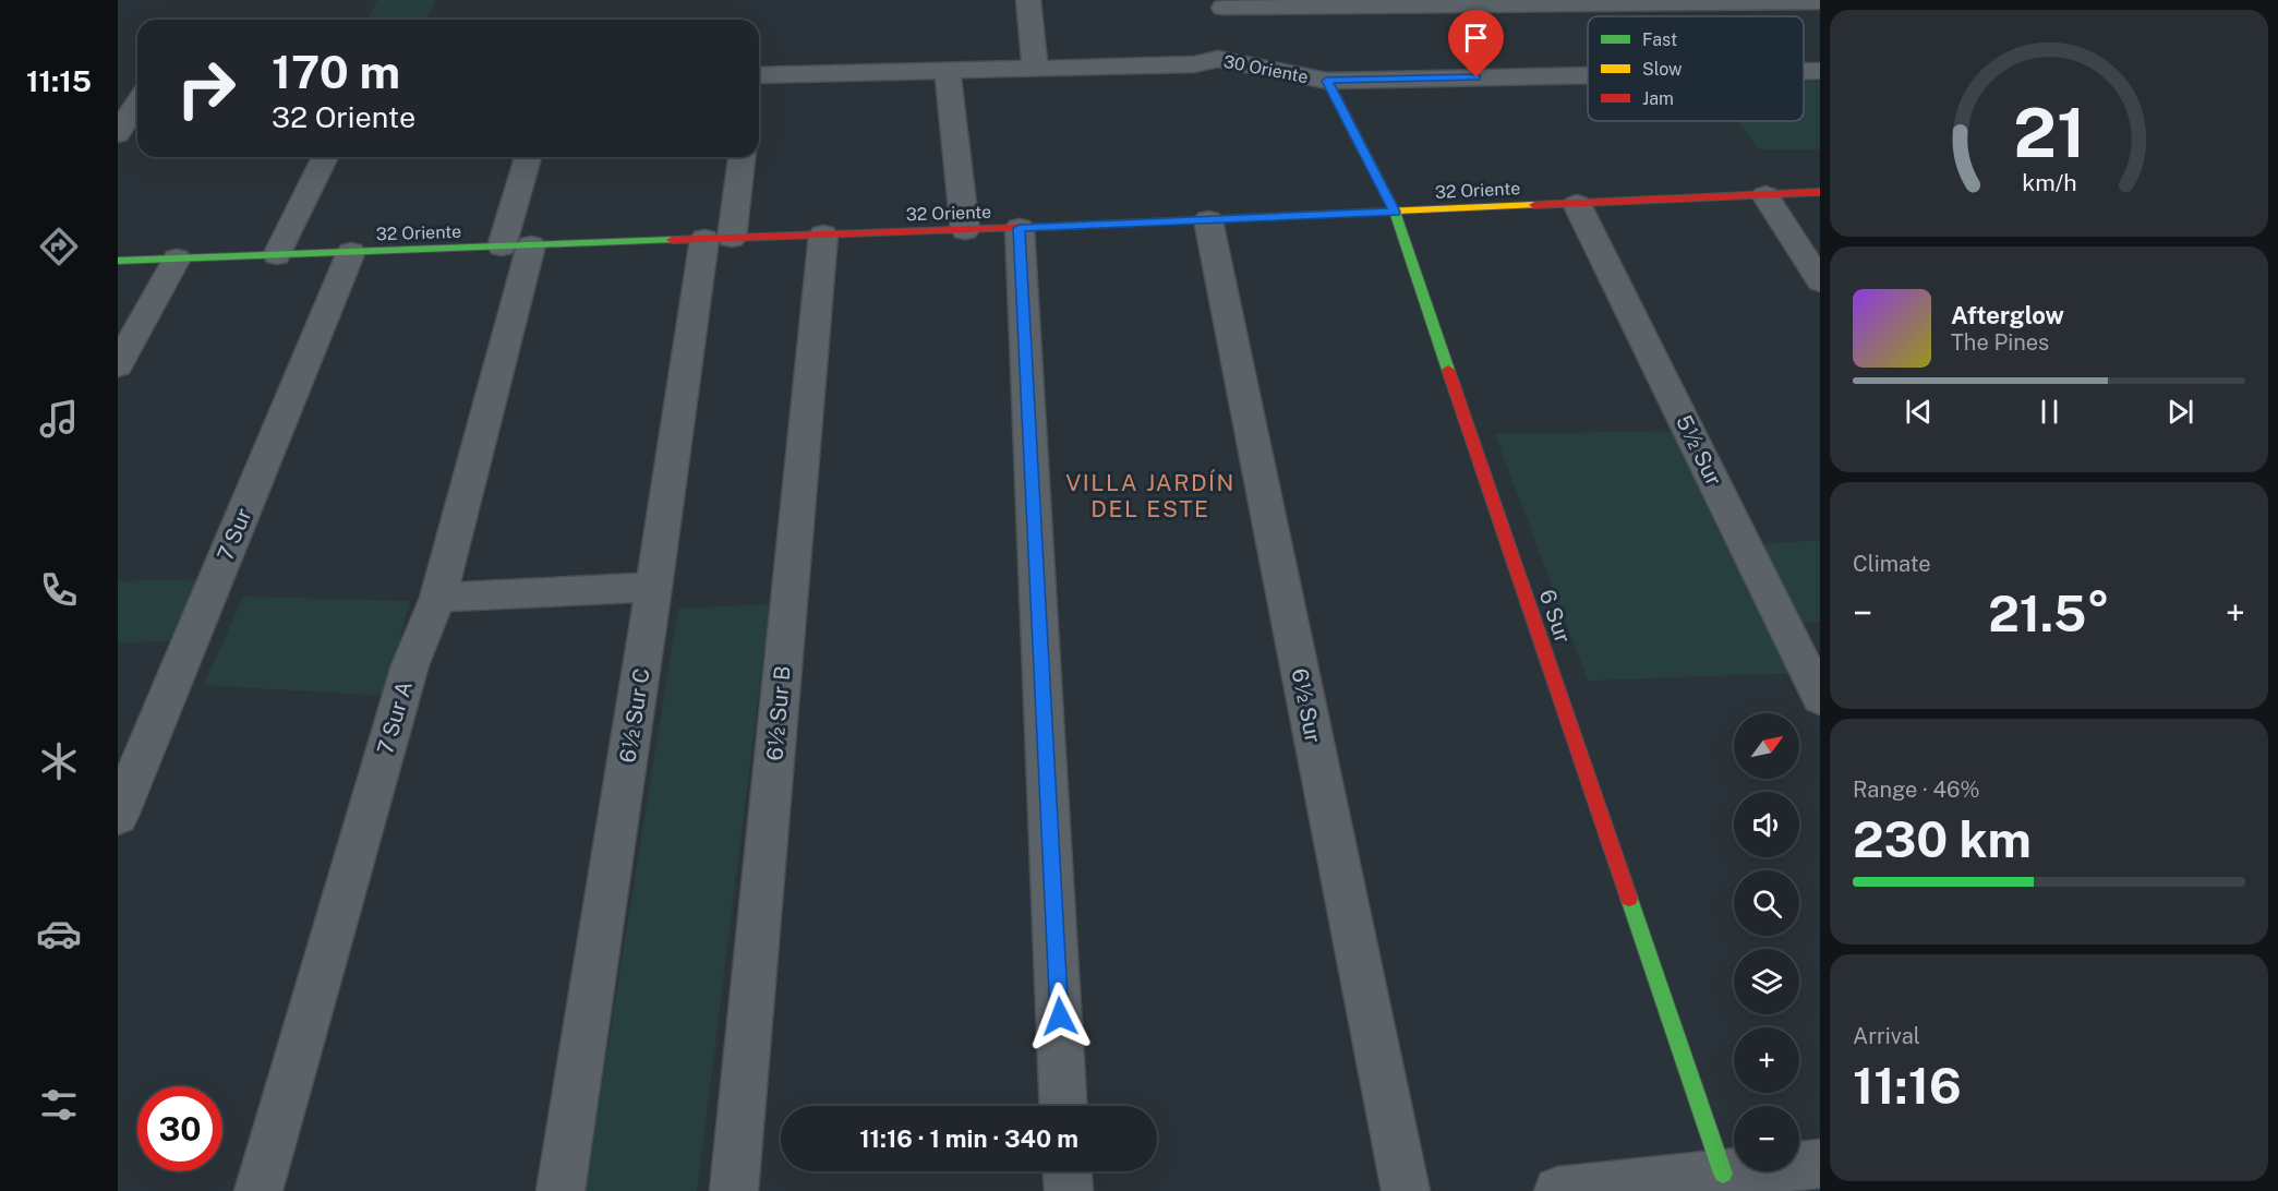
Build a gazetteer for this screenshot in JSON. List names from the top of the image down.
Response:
{
  "streets": {
    "street": [
      "30 Oriente",
      "32 Oriente",
      "5½ Sur",
      "7 Sur",
      "6 Sur",
      "6½ Sur",
      "6½ Sur B",
      "6½ Sur C",
      "7 Sur A"
    ]
  },
  "crossings": [
    ["30 Oriente", "6 Sur"],
    ["32 Oriente", "5½ Sur"],
    ["32 Oriente", "7 Sur"],
    ["32 Oriente", "6 Sur"],
    ["32 Oriente", "6½ Sur"],
    ["32 Oriente", "6½ Sur B"],
    ["32 Oriente", "6½ Sur C"],
    ["32 Oriente", "7 Sur A"]
  ],
  "districts": ["VILLA JARDÍN DEL ESTE"],
  "legend": ["Fast", "Slow", "Jam"],
  "north": "top right",
  "page": {
    "tabs": "11:15",
    "turn": ["170 m", "32 Oriente"],
    "song": ["Afterglow", "The Pines"],
    "tile": [
      "Climate",
      ["Range · 46%", "230 km"],
      ["Arrival", "11:16"]
    ],
    "heat": ["−", "21.5°", "+"],
    "map_buttons": ["+", "−"],
    "limit": "30",
    "trip": "11:16 · 1 min · 340 m",
    "gauge": ["21", "km/h"]
  }
}
